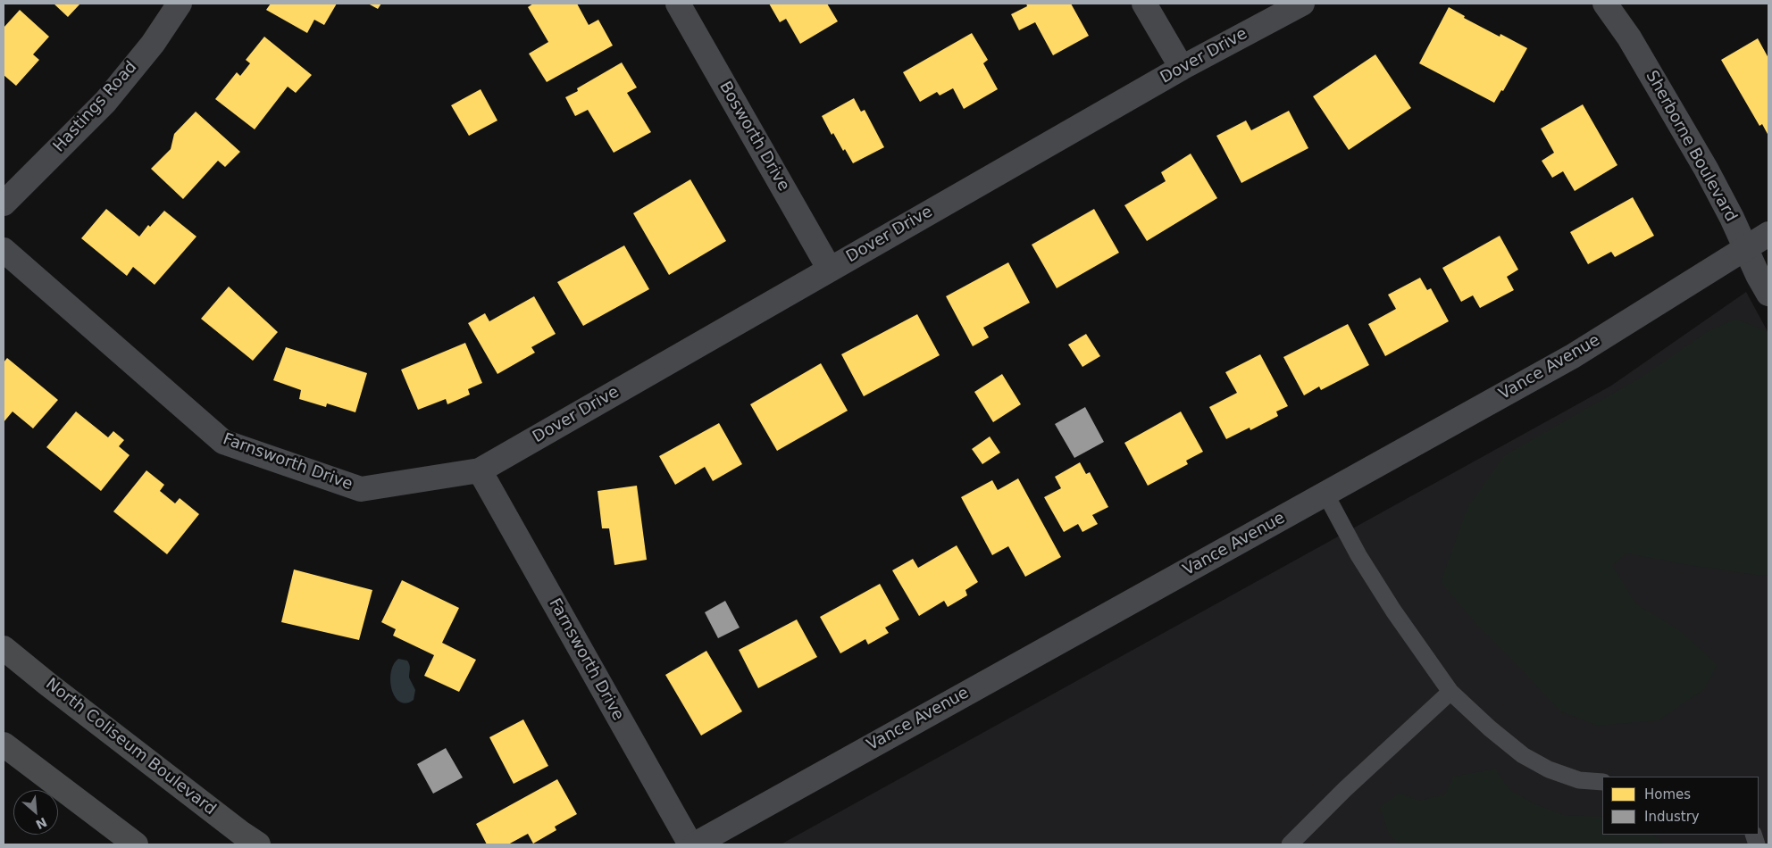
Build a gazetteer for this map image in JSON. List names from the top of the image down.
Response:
{
  "streets": {
    "highway": ["North Coliseum Boulevard"],
    "street": [
      "Dover Drive",
      "Hastings Road",
      "Bosworth Drive",
      "Sherborne Boulevard",
      "Vance Avenue",
      "Farnsworth Drive"
    ]
  },
  "crossings": [
    ["Dover Drive", "Bosworth Drive"],
    ["Dover Drive", "Farnsworth Drive"],
    ["Sherborne Boulevard", "Vance Avenue"]
  ],
  "legend": ["Homes", "Industry"],
  "north": "bottom right"
}
